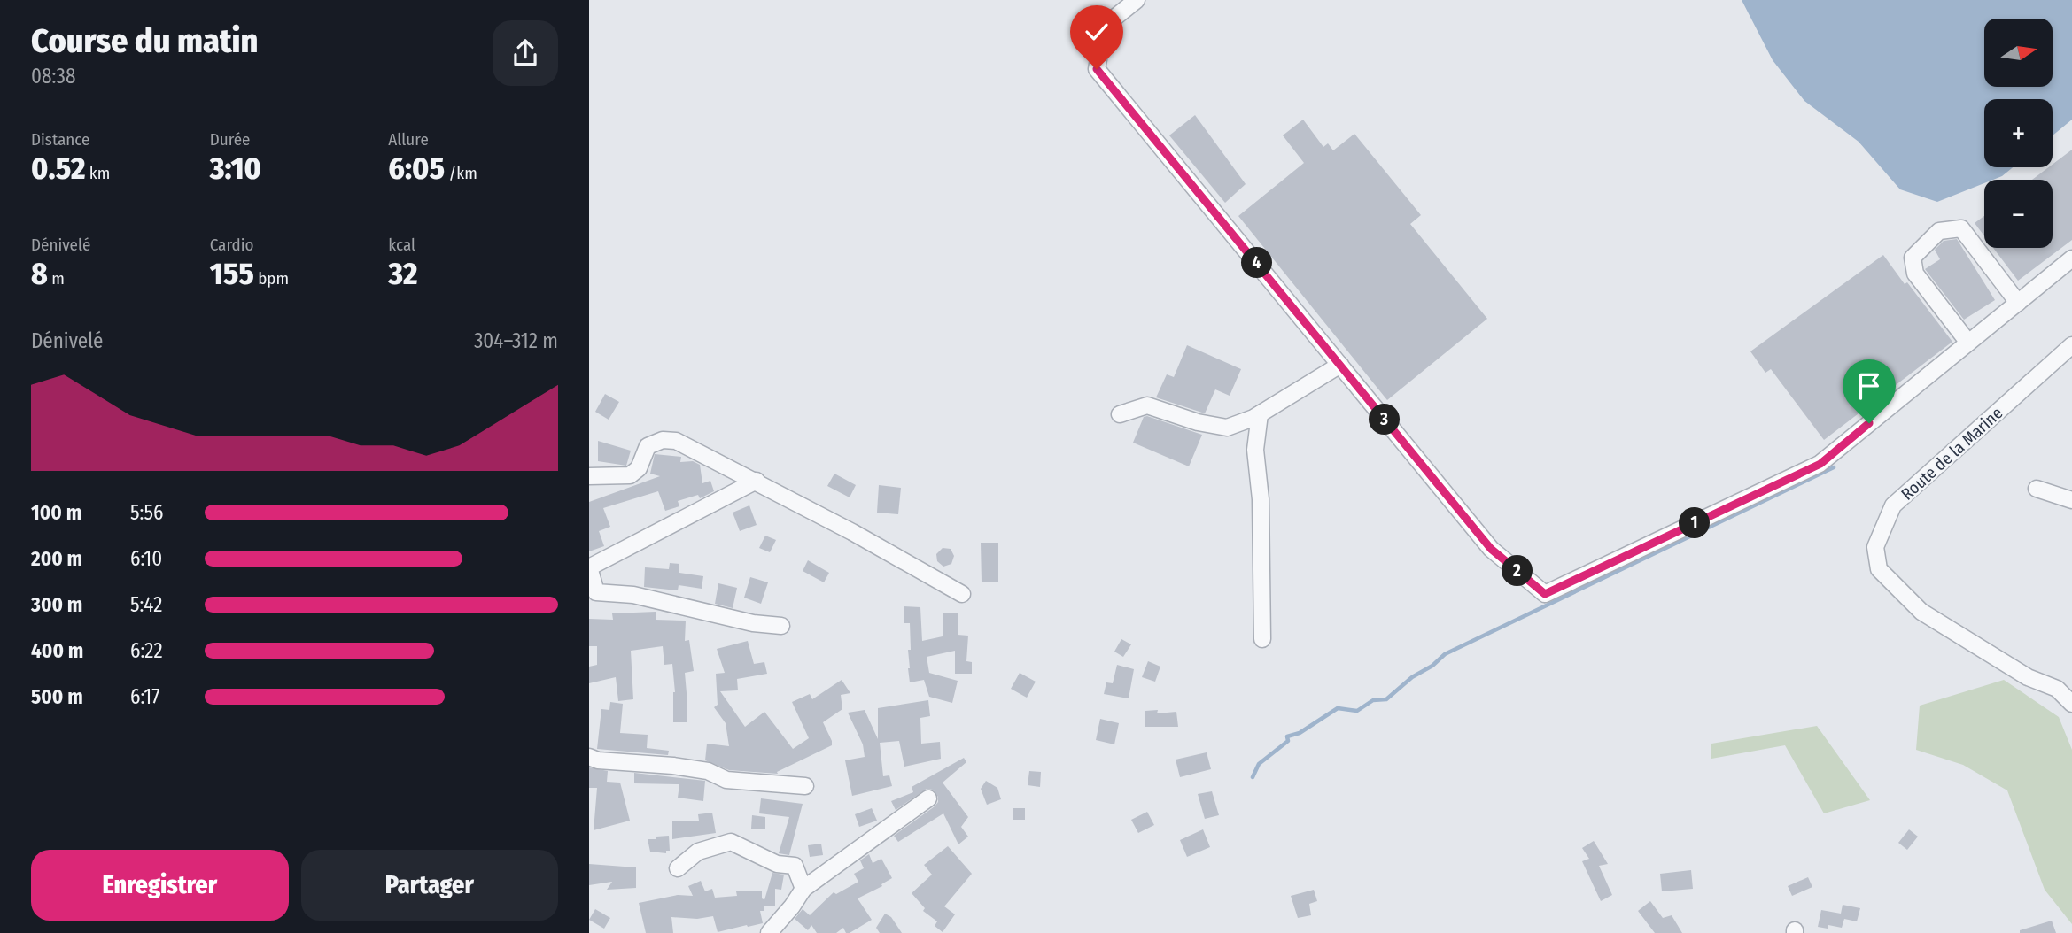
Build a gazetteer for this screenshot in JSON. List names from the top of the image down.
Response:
{
  "streets": {
    "street": ["Route de la Marine"]
  },
  "north": "right",
  "page": {
    "heading": ["Course du matin", "08:38"],
    "map_buttons": ["+", "−"],
    "stats": [
      ["Distance", "0.52 km"],
      ["Durée", "3:10"],
      ["Allure", "6:05 /km"],
      ["Dénivelé", "8 m"],
      ["Cardio", "155 bpm"],
      ["kcal", "32"]
    ],
    "pins": [
      "4",
      "3",
      "1",
      "2"
    ],
    "chart": ["Dénivelé", "304–312 m"],
    "list": [
      {
        "name": "100 m",
        "note": "5:56"
      },
      {
        "name": "200 m",
        "note": "6:10"
      },
      {
        "name": "300 m",
        "note": "5:42"
      },
      {
        "name": "400 m",
        "note": "6:22"
      },
      {
        "name": "500 m",
        "note": "6:17"
      }
    ],
    "buttons": ["Enregistrer", "Partager"]
  }
}
